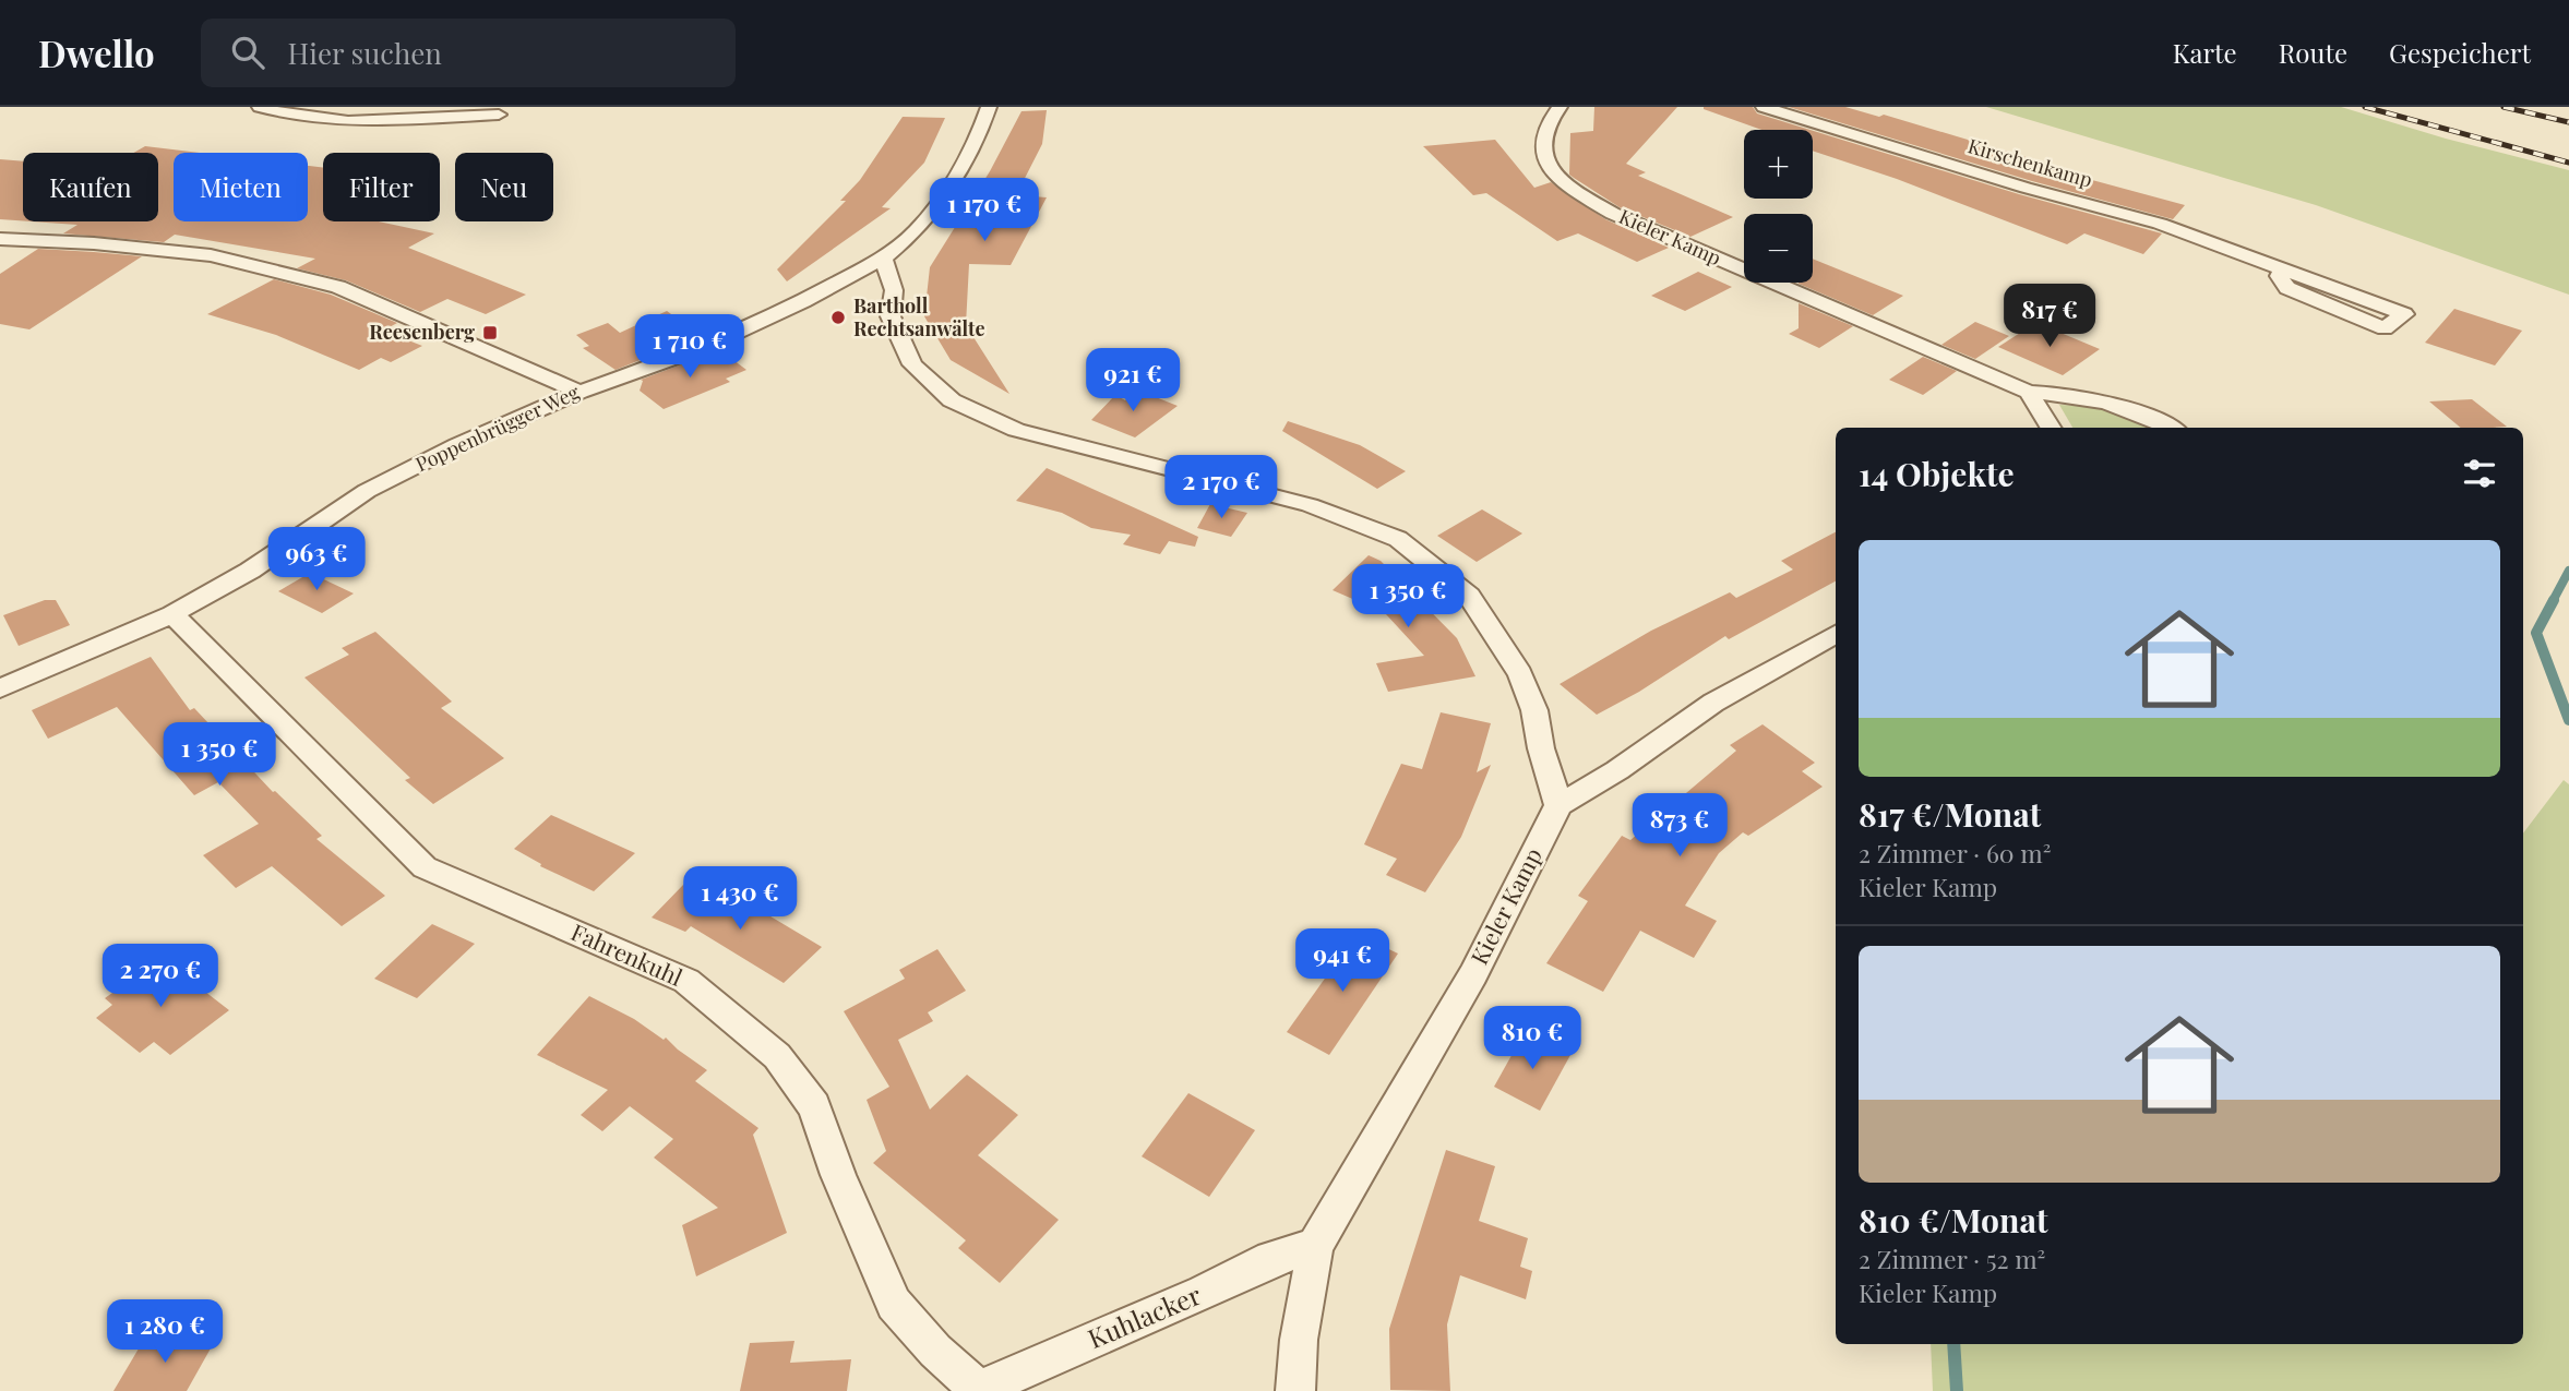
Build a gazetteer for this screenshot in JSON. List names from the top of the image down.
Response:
{
  "streets": {
    "street": [
      "Kirschenkamp",
      "Kieler Kamp",
      "Poppenbrügger Weg",
      "Fahrenkuhl",
      "Kuhlacker"
    ]
  },
  "crossings": [
    ["Kieler Kamp", "Kuhlacker"],
    ["Poppenbrügger Weg", "Fahrenkuhl"],
    ["Fahrenkuhl", "Kuhlacker"]
  ],
  "places": {
    "other": ["Bartholl Rechtsanwälte"],
    "transit": ["Reesenberg"]
  },
  "page": {
    "header": "Dwello",
    "search": "Hier suchen",
    "nav": ["Karte", "Route", "Gespeichert"],
    "map_buttons": ["+", "−"],
    "chip": [
      "Kaufen",
      "Mieten",
      "Filter",
      "Neu"
    ],
    "price": [
      "1 170 €",
      "817 €",
      "1 710 €",
      "921 €",
      "2 170 €",
      "963 €",
      "1 350 €",
      "1 350 €",
      "873 €",
      "1 430 €",
      "941 €",
      "2 270 €",
      "810 €",
      "1 280 €"
    ],
    "heading": "14 Objekte",
    "list": [
      {
        "name": "817 €/Monat",
        "note": "2 Zimmer · 60 m² · Kieler Kamp"
      },
      {
        "name": "810 €/Monat",
        "note": "2 Zimmer · 52 m² · Kieler Kamp"
      }
    ]
  }
}
